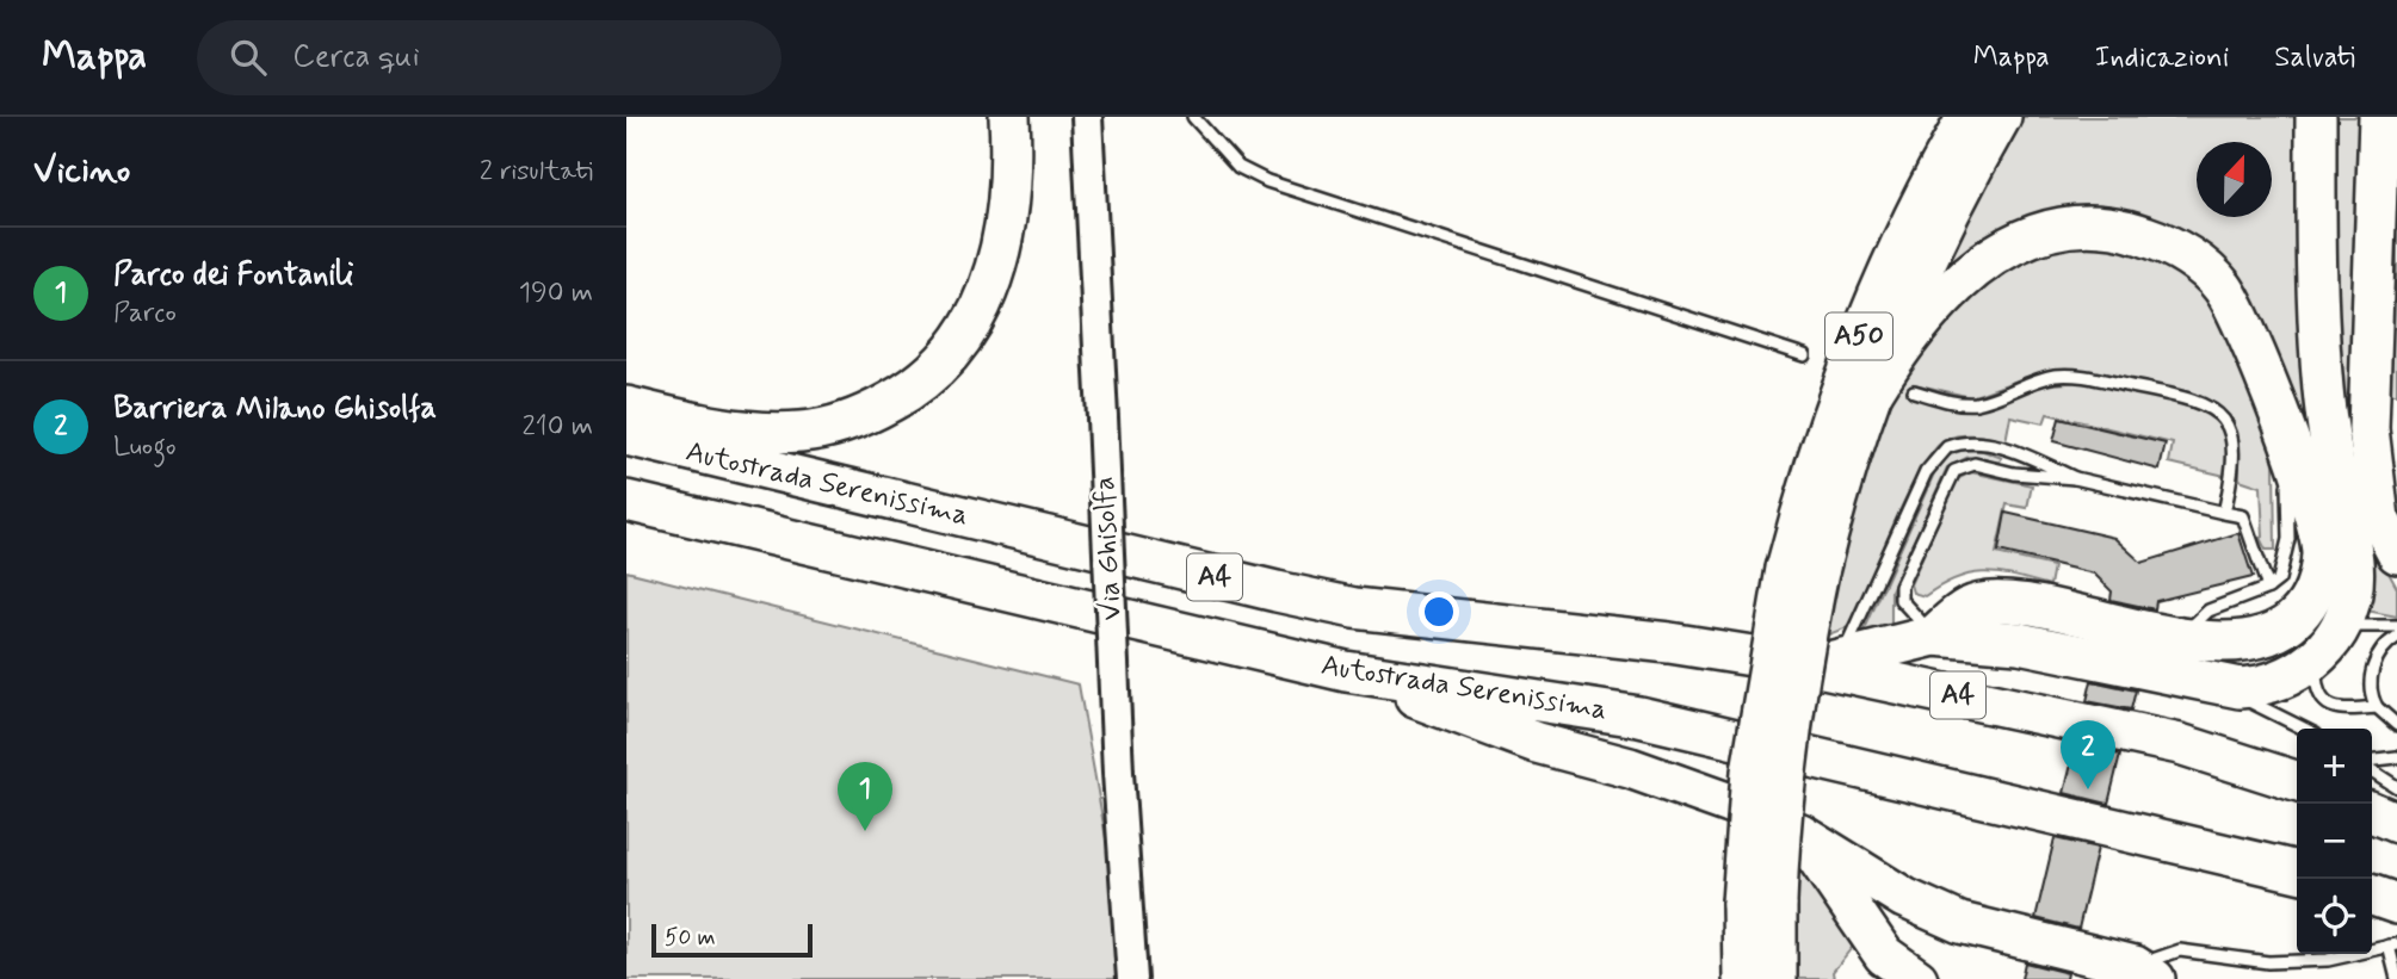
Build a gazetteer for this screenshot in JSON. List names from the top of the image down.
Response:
{
  "streets": {
    "highway": ["A50", "Autostrada Serenissima", "A4"],
    "street": ["Via Ghisolfa"]
  },
  "scale_bar": "50 m",
  "north": "top",
  "page": {
    "header": "Mappa",
    "search": "Cerca qui",
    "nav": ["Mappa", "Indicazioni", "Salvati"],
    "heading": ["Vicino", "2 risultati"],
    "list": [
      {
        "mark": "1",
        "name": "Parco dei Fontanili",
        "note": "Parco",
        "value": "190 m"
      },
      {
        "mark": "2",
        "name": "Barriera Milano Ghisolfa",
        "note": "Luogo",
        "value": "210 m"
      }
    ],
    "pins": ["2", "1"],
    "map_buttons": ["+", "−"],
    "scale": "50 m"
  }
}
